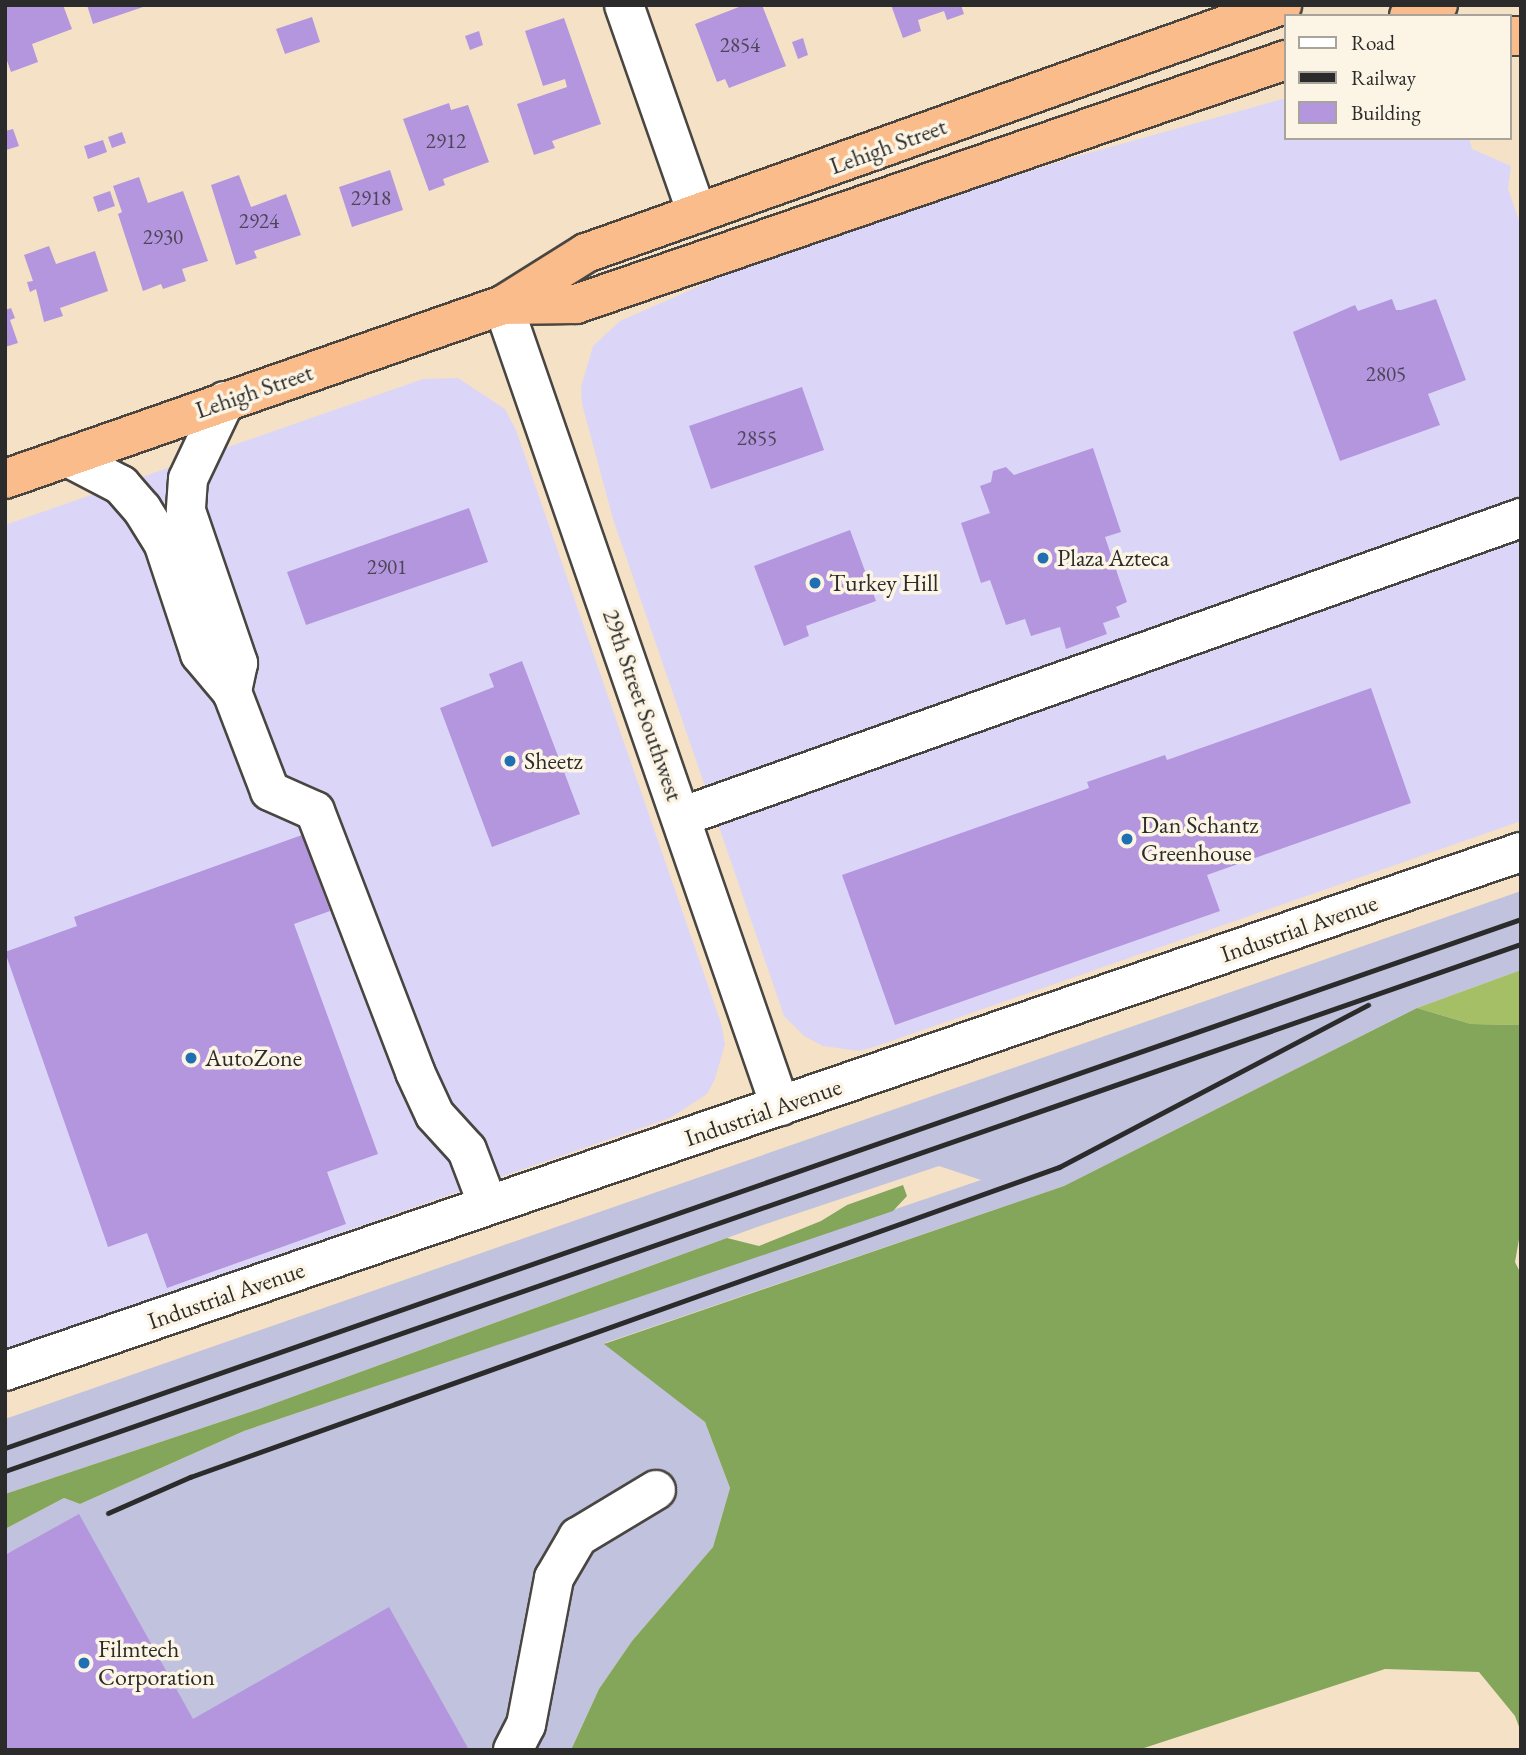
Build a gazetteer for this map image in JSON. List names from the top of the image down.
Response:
{
  "streets": {
    "highway": ["Lehigh Street"],
    "street": ["29th Street Southwest", "Industrial Avenue"]
  },
  "crossings": [
    ["Lehigh Street", "29th Street Southwest"],
    ["29th Street Southwest", "Industrial Avenue"]
  ],
  "places": [
    "Plaza Azteca",
    "Turkey Hill",
    "Sheetz",
    "Dan Schantz Greenhouse",
    "AutoZone",
    "Filmtech Corporation"
  ],
  "house_numbers": [
    "2854",
    "2912",
    "2918",
    "2924",
    "2930",
    "2805",
    "2855",
    "2901"
  ],
  "legend": ["Road", "Railway", "Building"]
}
